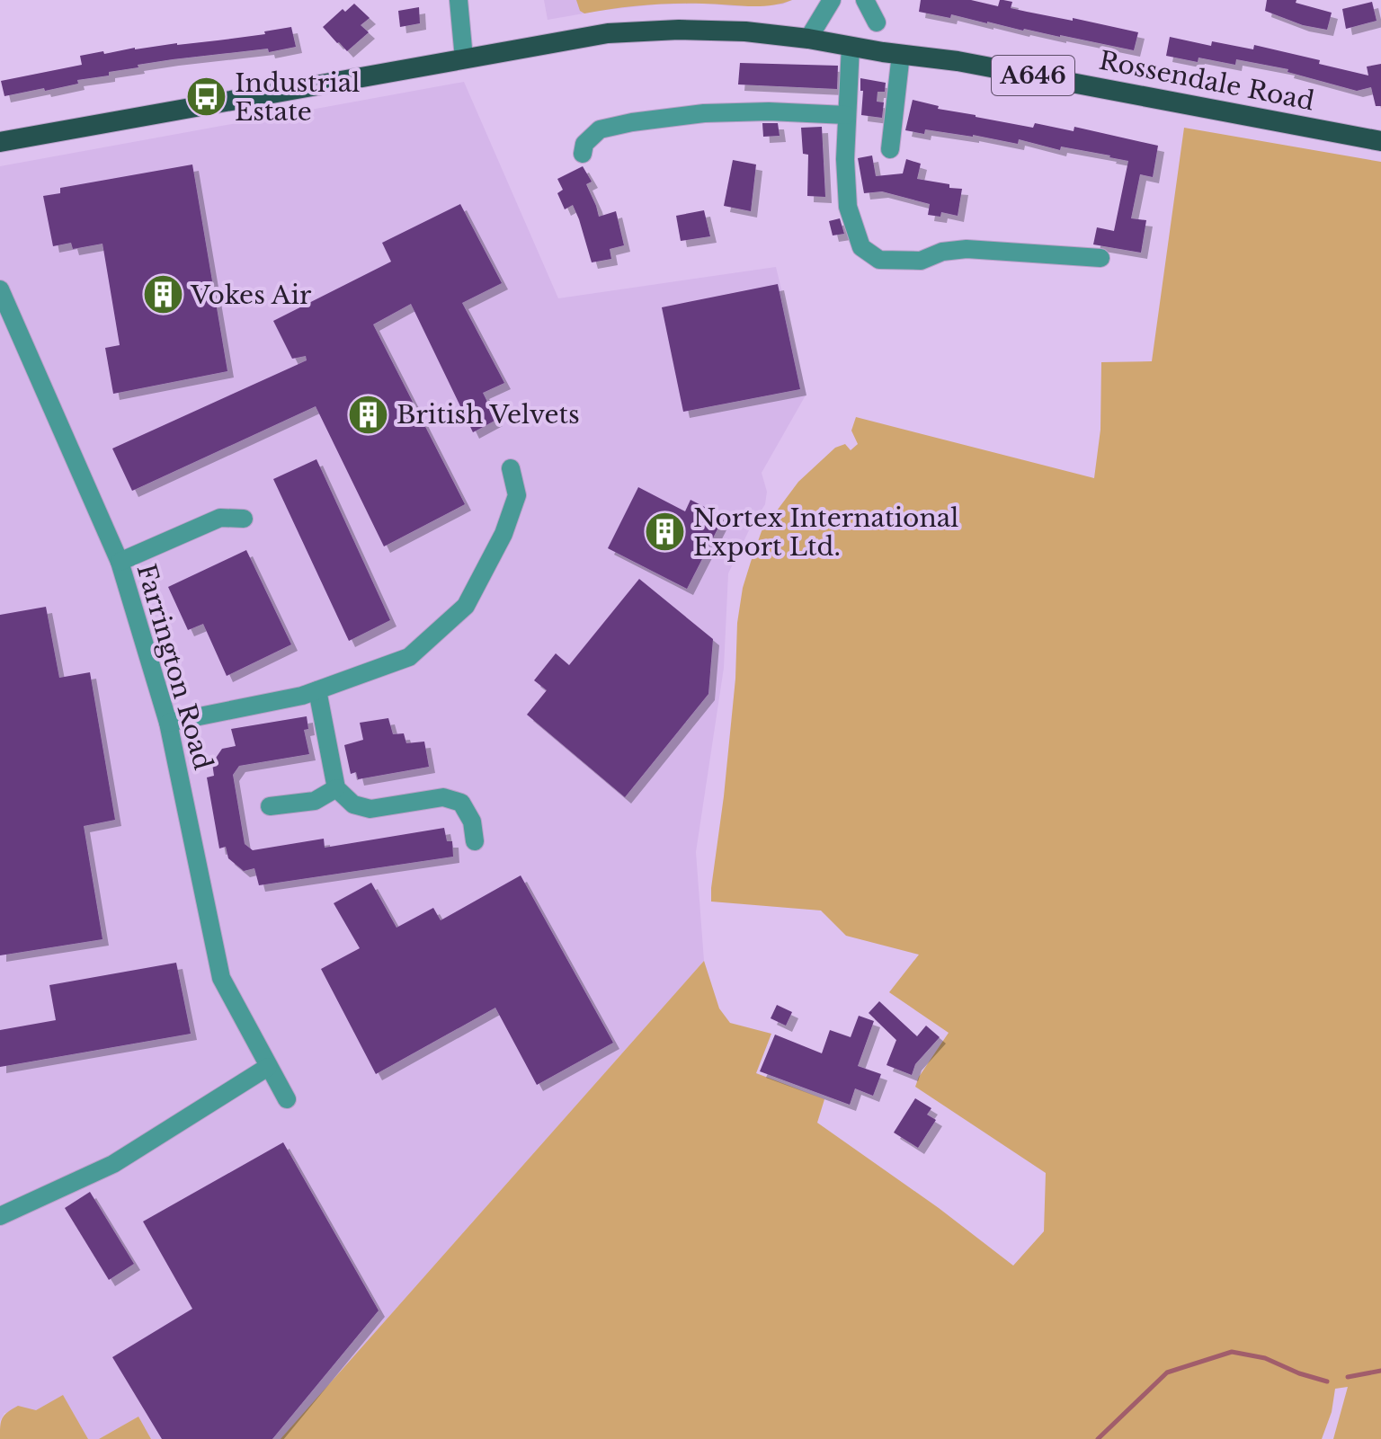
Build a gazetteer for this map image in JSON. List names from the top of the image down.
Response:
{
  "streets": {
    "highway": ["A646", "Rossendale Road"],
    "street": ["Farrington Road"]
  },
  "places": {
    "bus stop": ["Industrial Estate"],
    "building": ["Vokes Air", "British Velvets", "Nortex International Export Ltd."]
  }
}
